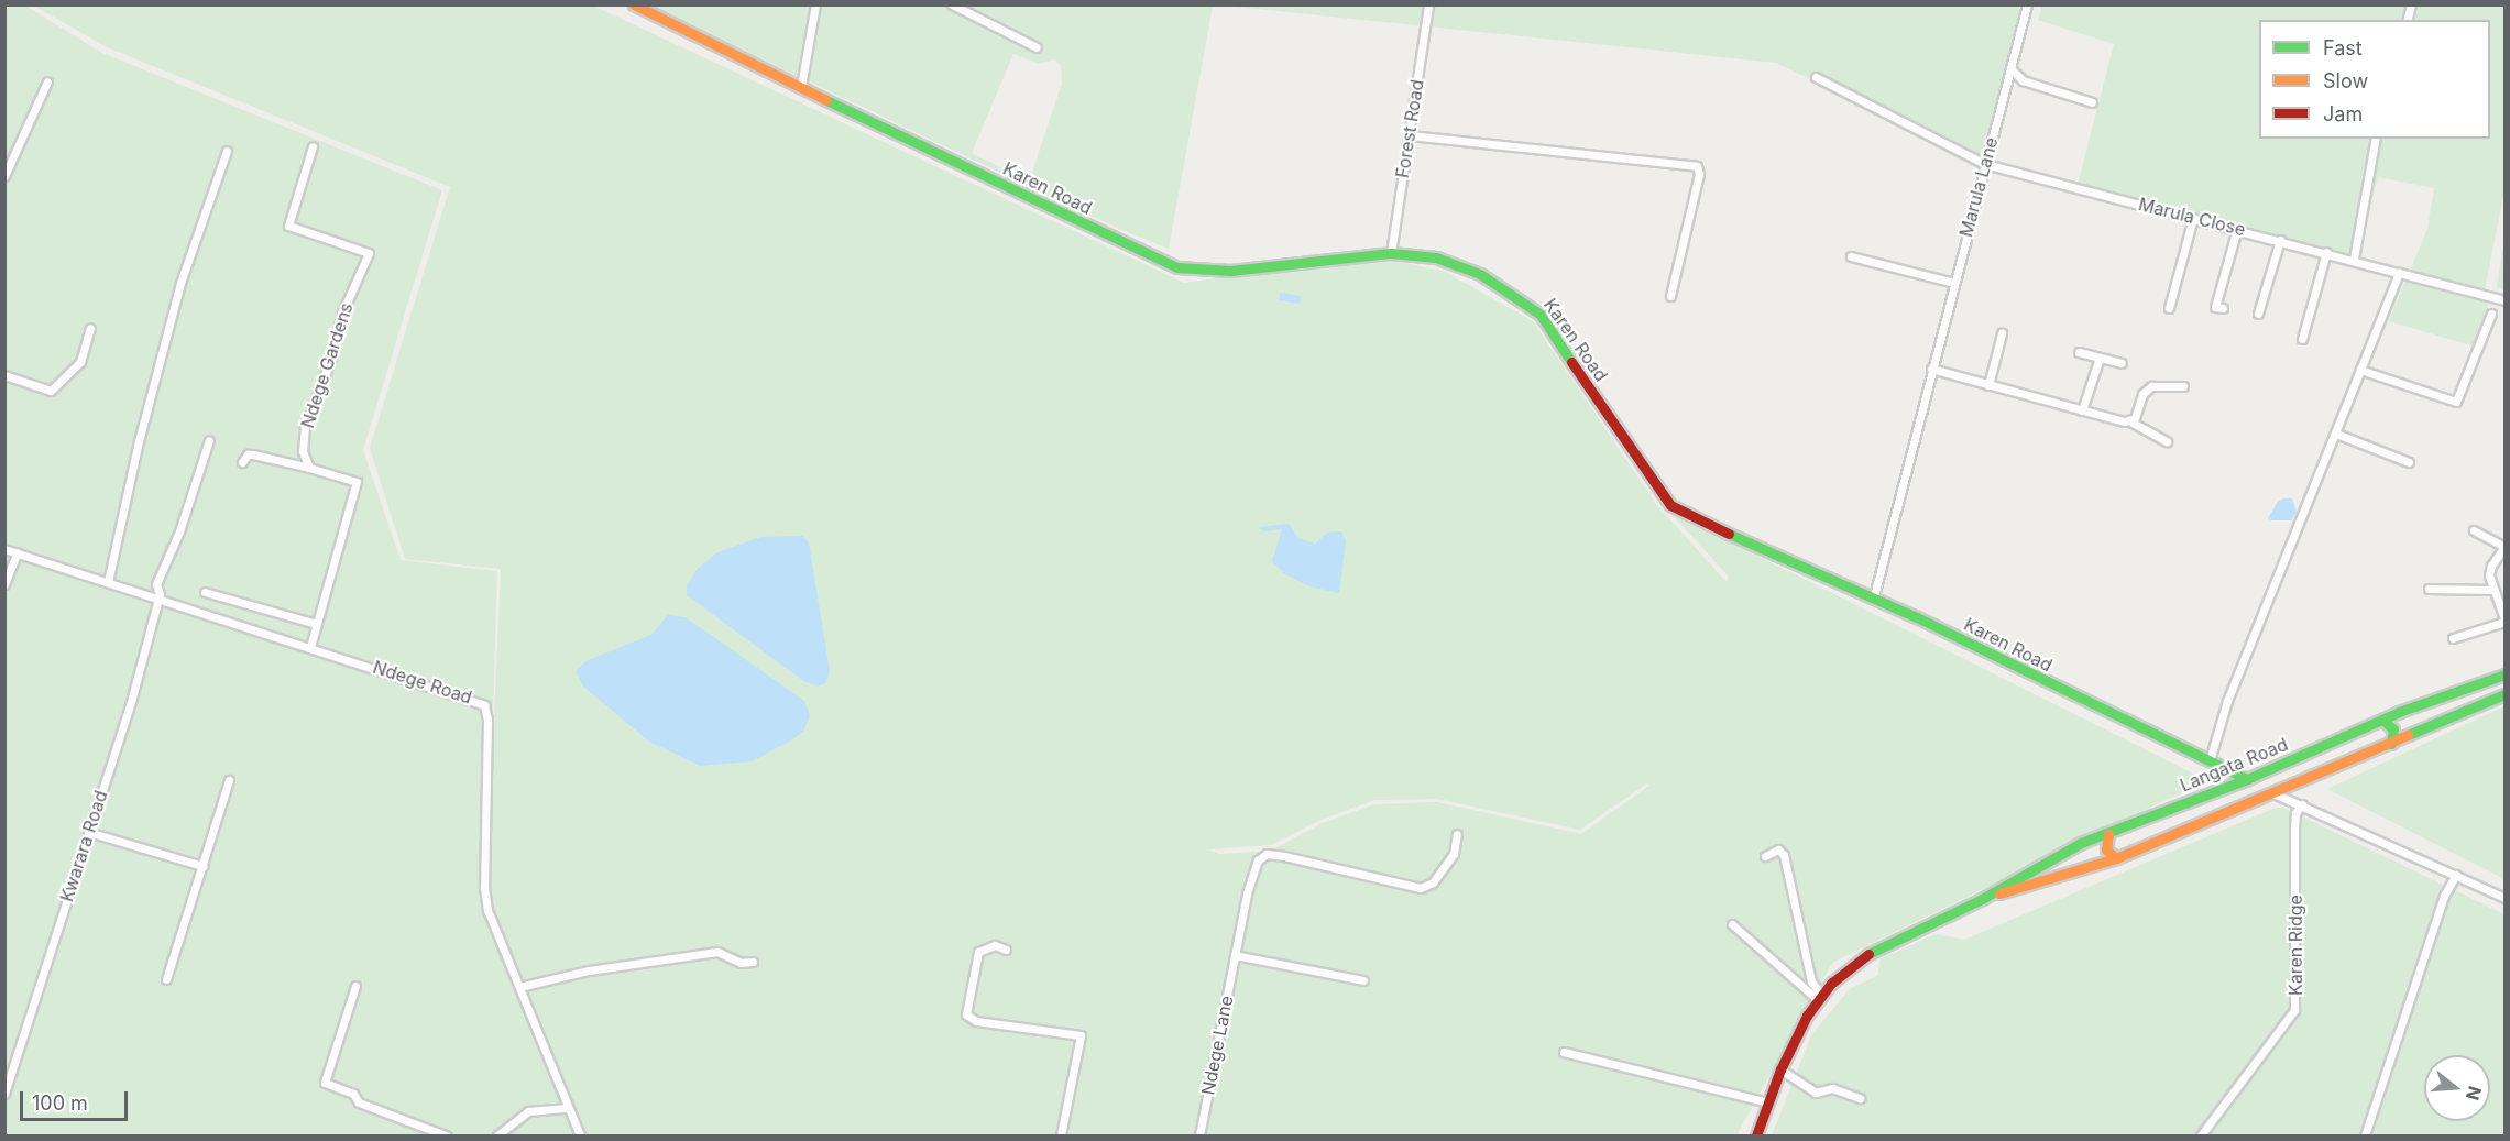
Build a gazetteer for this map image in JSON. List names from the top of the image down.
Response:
{
  "streets": {
    "street": [
      "Forest Road",
      "Marula Lane",
      "Karen Road",
      "Marula Close",
      "Ndege Gardens",
      "Ndege Road",
      "Langata Road",
      "Kwarara Road",
      "Karen Ridge",
      "Ndege Lane"
    ]
  },
  "crossings": [
    ["Forest Road", "Karen Road"],
    ["Marula Lane", "Karen Road"],
    ["Marula Lane", "Marula Close"],
    ["Karen Road", "Langata Road"],
    ["Ndege Road", "Kwarara Road"]
  ],
  "legend": ["Fast", "Slow", "Jam"],
  "scale_bar": "100 m",
  "north": "right"
}
